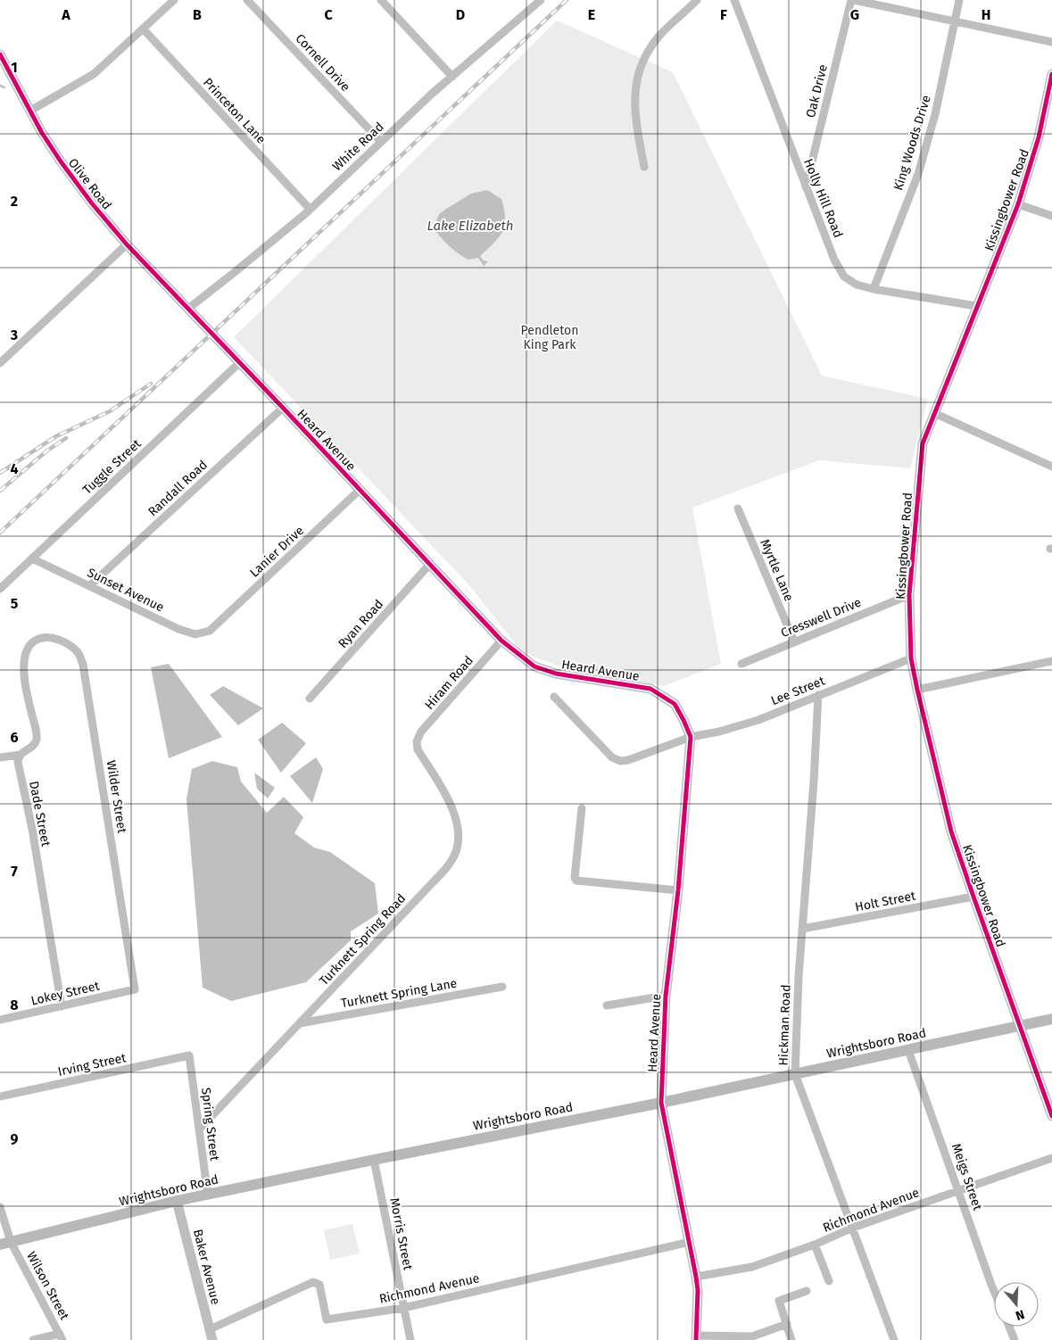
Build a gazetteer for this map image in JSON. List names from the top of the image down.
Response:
{
  "streets": {
    "main road": ["Wrightsboro Road"],
    "street": [
      "Cornell Drive",
      "Oak Drive",
      "Princeton Lane",
      "King Woods Drive",
      "White Road",
      "Olive Road",
      "Holly Hill Road",
      "Kissingbower Road",
      "Heard Avenue",
      "Tuggle Street",
      "Randall Road",
      "Lanier Drive",
      "Myrtle Lane",
      "Sunset Avenue",
      "Cresswell Drive",
      "Ryan Road",
      "Hiram Road",
      "Lee Street",
      "Wilder Street",
      "Dade Street",
      "Holt Street",
      "Turknett Spring Road",
      "Lokey Street",
      "Turknett Spring Lane",
      "Hickman Road",
      "Irving Street",
      "Spring Street",
      "Meigs Street",
      "Richmond Avenue",
      "Morris Street",
      "Baker Avenue",
      "Wilson Street"
    ]
  },
  "crossings": [
    ["Cornell Drive", "White Road"],
    ["Oak Drive", "Holly Hill Road"],
    ["Princeton Lane", "White Road"],
    ["King Woods Drive", "Holly Hill Road"],
    ["White Road", "Olive Road"],
    ["White Road", "Heard Avenue"],
    ["Olive Road", "Heard Avenue"],
    ["Holly Hill Road", "Kissingbower Road"],
    ["Kissingbower Road", "Cresswell Drive"],
    ["Kissingbower Road", "Lee Street"],
    ["Kissingbower Road", "Holt Street"],
    ["Kissingbower Road", "Wrightsboro Road"],
    ["Heard Avenue", "Tuggle Street"],
    ["Heard Avenue", "Randall Road"],
    ["Heard Avenue", "Lanier Drive"],
    ["Heard Avenue", "Ryan Road"],
    ["Heard Avenue", "Hiram Road"],
    ["Heard Avenue", "Lee Street"],
    ["Heard Avenue", "Wrightsboro Road"],
    ["Heard Avenue", "Richmond Avenue"],
    ["Tuggle Street", "Sunset Avenue"],
    ["Randall Road", "Sunset Avenue"],
    ["Lanier Drive", "Sunset Avenue"],
    ["Myrtle Lane", "Cresswell Drive"],
    ["Hiram Road", "Turknett Spring Road"],
    ["Lee Street", "Hickman Road"],
    ["Wilder Street", "Dade Street"],
    ["Wilder Street", "Lokey Street"],
    ["Dade Street", "Lokey Street"],
    ["Holt Street", "Hickman Road"],
    ["Turknett Spring Road", "Turknett Spring Lane"],
    ["Turknett Spring Road", "Spring Street"],
    ["Hickman Road", "Wrightsboro Road"],
    ["Hickman Road", "Richmond Avenue"],
    ["Wrightsboro Road", "Spring Street"],
    ["Wrightsboro Road", "Meigs Street"],
    ["Wrightsboro Road", "Morris Street"],
    ["Wrightsboro Road", "Baker Avenue"],
    ["Wrightsboro Road", "Wilson Street"],
    ["Irving Street", "Spring Street"],
    ["Meigs Street", "Richmond Avenue"],
    ["Richmond Avenue", "Morris Street"],
    ["Richmond Avenue", "Baker Avenue"]
  ],
  "water": ["Lake Elizabeth"],
  "parks": ["Pendleton King Park"],
  "north": "bottom",
  "grid": {
    "columns": [
      "A",
      "B",
      "C",
      "D",
      "E",
      "F",
      "G",
      "H"
    ],
    "rows": [
      "1",
      "2",
      "3",
      "4",
      "5",
      "6",
      "7",
      "8",
      "9"
    ]
  }
}
